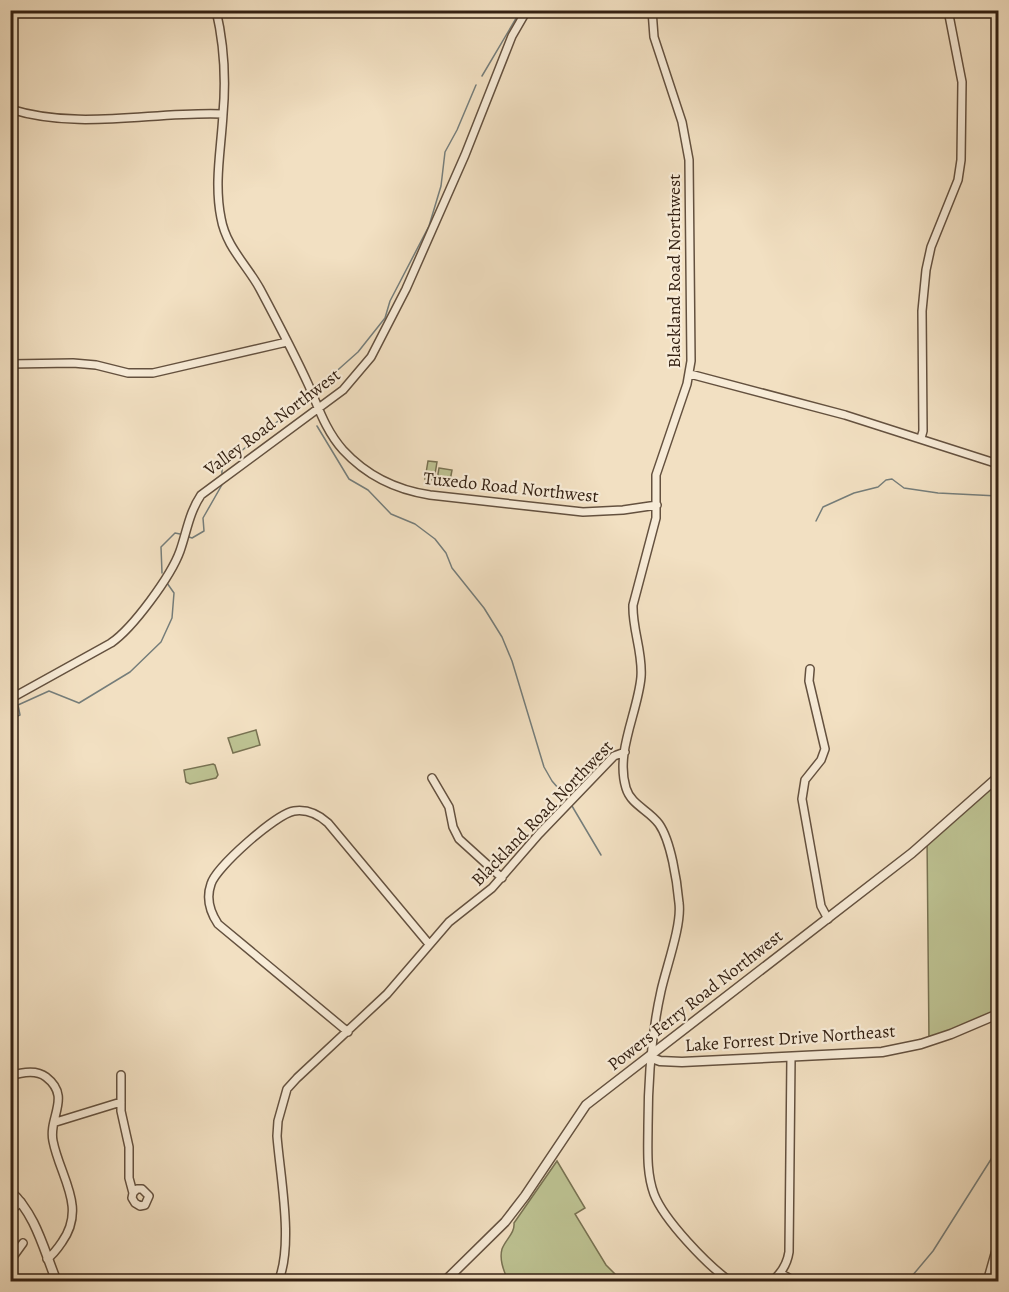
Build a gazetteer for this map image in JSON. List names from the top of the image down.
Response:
{
  "streets": {
    "street": [
      "Blackland Road Northwest",
      "Valley Road Northwest",
      "Tuxedo Road Northwest",
      "Powers Ferry Road Northwest",
      "Lake Forrest Drive Northeast"
    ]
  },
  "crossings": [
    ["Blackland Road Northwest", "Tuxedo Road Northwest"],
    ["Valley Road Northwest", "Tuxedo Road Northwest"],
    ["Powers Ferry Road Northwest", "Lake Forrest Drive Northeast"]
  ]
}
